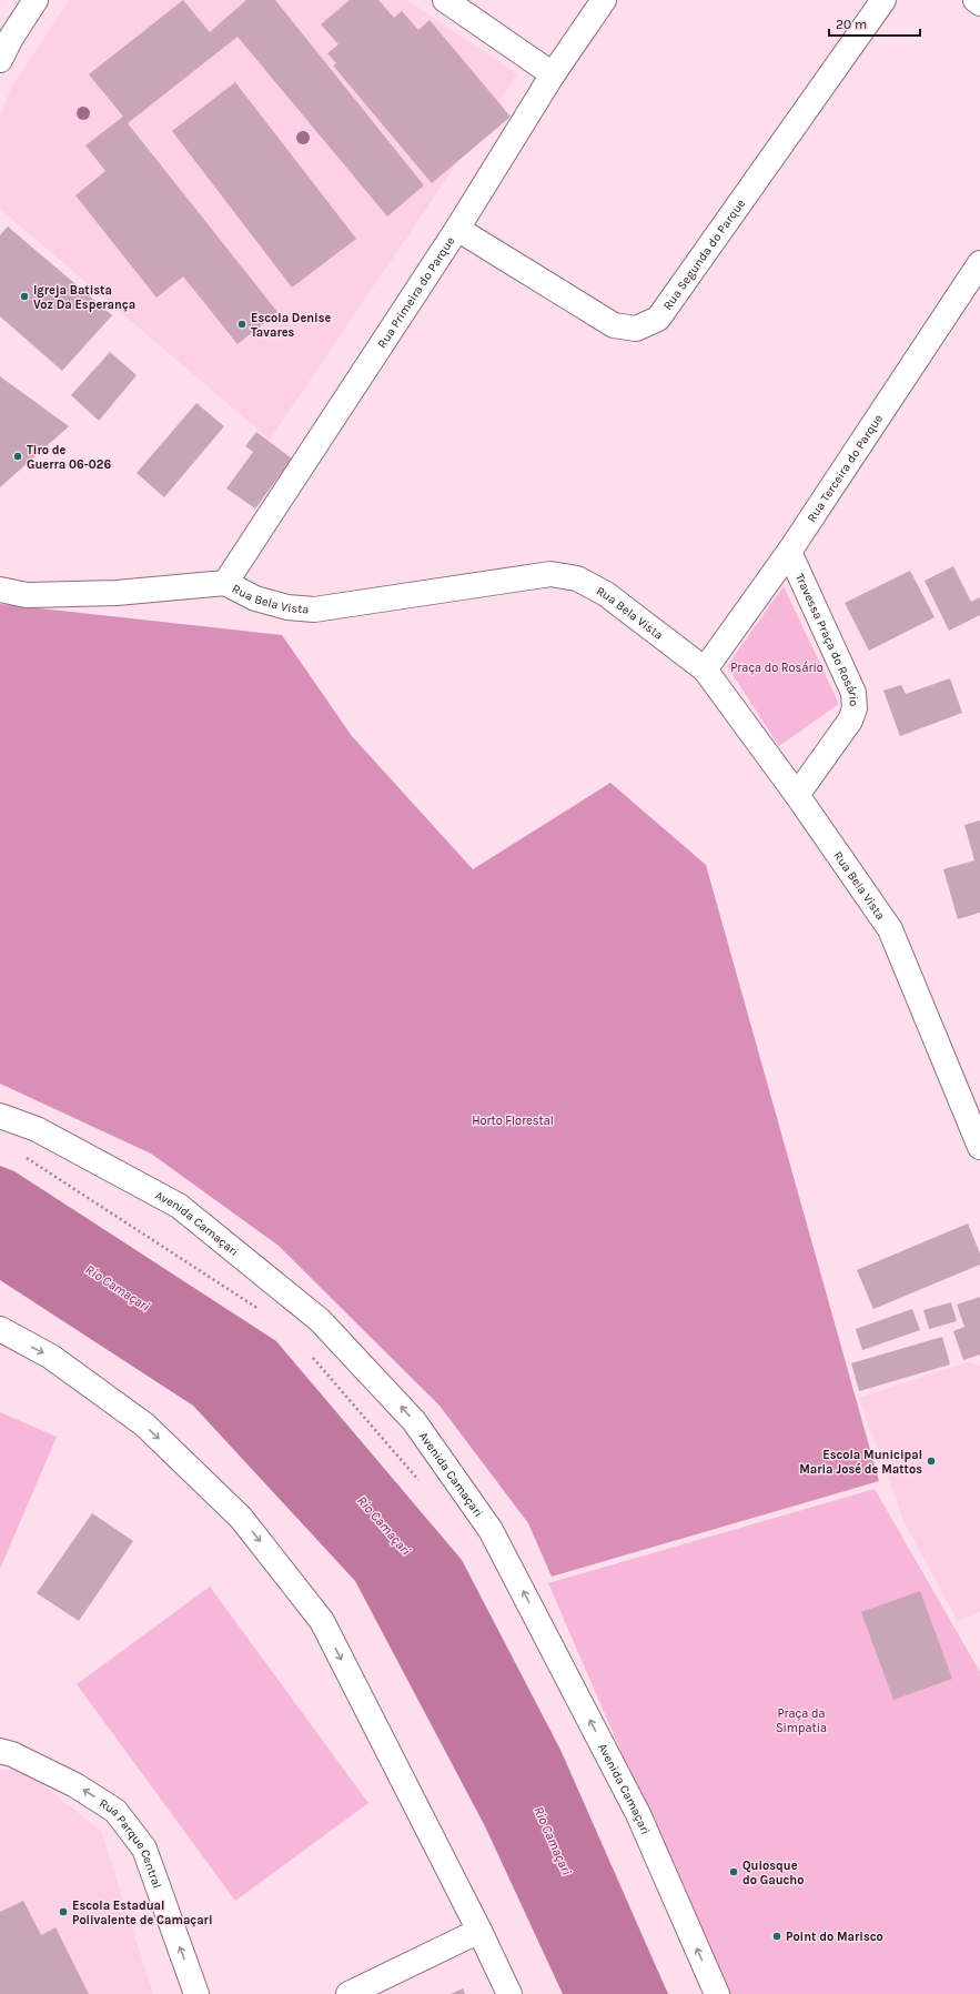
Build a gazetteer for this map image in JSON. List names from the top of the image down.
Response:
{
  "streets": {
    "street": [
      "Rua Segunda do Parque",
      "Rua Primeira do Parque",
      "Rua Terceira do Parque",
      "Rua Bela Vista",
      "Travessa Praça do Rosário",
      "Avenida Camaçari",
      "Rua Parque Central"
    ]
  },
  "crossings": [
    ["Rua Segunda do Parque", "Rua Primeira do Parque"],
    ["Rua Primeira do Parque", "Rua Bela Vista"],
    ["Rua Terceira do Parque", "Rua Bela Vista"],
    ["Rua Terceira do Parque", "Travessa Praça do Rosário"],
    ["Rua Bela Vista", "Travessa Praça do Rosário"]
  ],
  "one_way": ["Rua Parque Central"],
  "water": ["Rio Camaçari"],
  "parks": ["Praça do Rosário", "Horto Florestal", "Praça da Simpatia"],
  "places": [
    "Igreja Batista Voz Da Esperança",
    "Escola Denise Tavares",
    "Tiro de Guerra 06-026",
    "Escola Municipal Maria José de Mattos",
    "Quiosque do Gaucho",
    "Escola Estadual Polivalente de Camaçari",
    "Point do Marisco"
  ],
  "scale_bar": "20 m"
}
